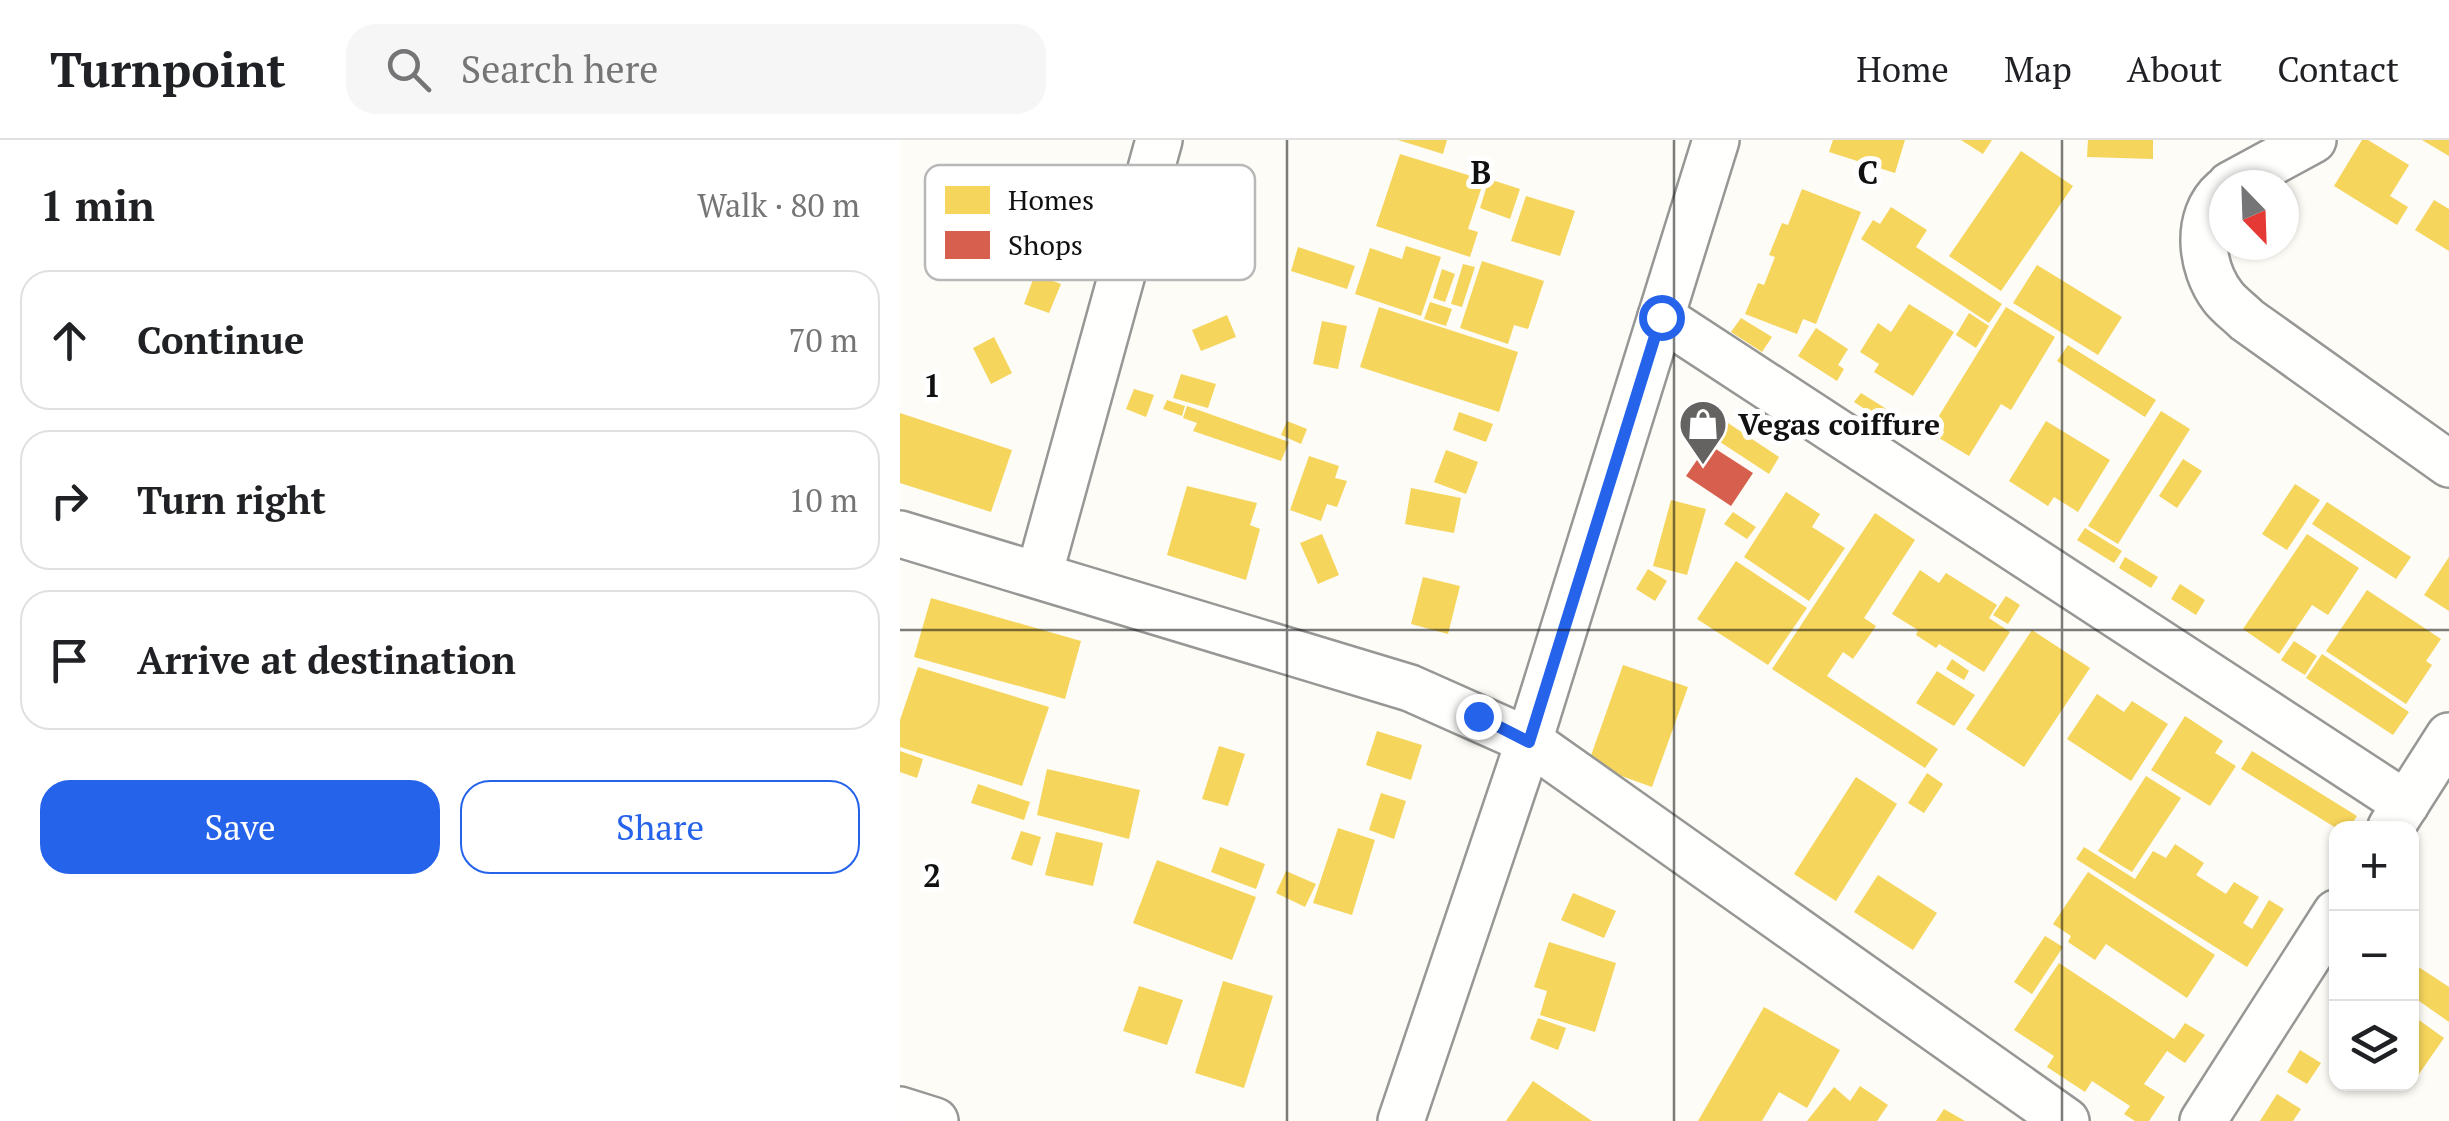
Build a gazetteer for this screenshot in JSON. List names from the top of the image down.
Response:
{
  "places": {
    "shop": ["Vegas coiffure"]
  },
  "legend": ["Homes", "Shops"],
  "north": "bottom right",
  "page": {
    "header": "Turnpoint",
    "search": "Search here",
    "nav": [
      "Home",
      "Map",
      "About",
      "Contact"
    ],
    "heading": ["1 min", "Walk · 80 m"],
    "list": [
      ["Continue", "70 m"],
      ["Turn right", "10 m"],
      "Arrive at destination"
    ],
    "buttons": ["Save", "Share"],
    "map_buttons": ["+", "−"]
  },
  "grid": {
    "columns": ["B", "C"],
    "rows": ["1", "2"]
  }
}
